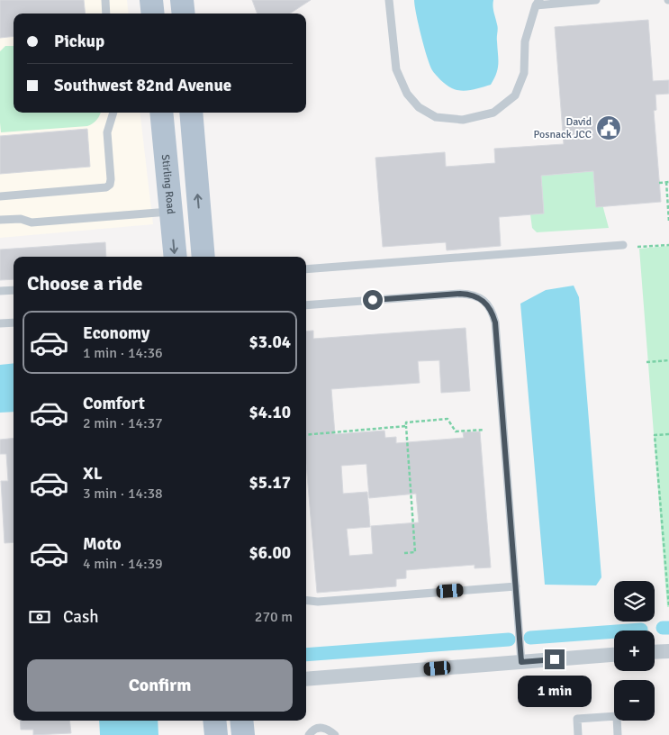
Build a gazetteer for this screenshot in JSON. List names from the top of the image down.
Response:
{
  "streets": {
    "main road": ["Stirling Road"]
  },
  "places": {
    "public building": ["David Posnack JCC"]
  },
  "page": {
    "banner": ["Pickup", "Southwest 82nd Avenue"],
    "heading": "Choose a ride",
    "list": [
      {
        "name": "Economy",
        "note": "1 min · 14:36",
        "value": "$3.04"
      },
      {
        "name": "Comfort",
        "note": "2 min · 14:37",
        "value": "$4.10"
      },
      {
        "name": "XL",
        "note": "3 min · 14:38",
        "value": "$5.17"
      },
      {
        "name": "Moto",
        "note": "4 min · 14:39",
        "value": "$6.00"
      }
    ],
    "map_buttons": ["+", "−"],
    "pay": ["Cash", "270 m"],
    "buttons": "Confirm",
    "bubble": "1 min"
  }
}
